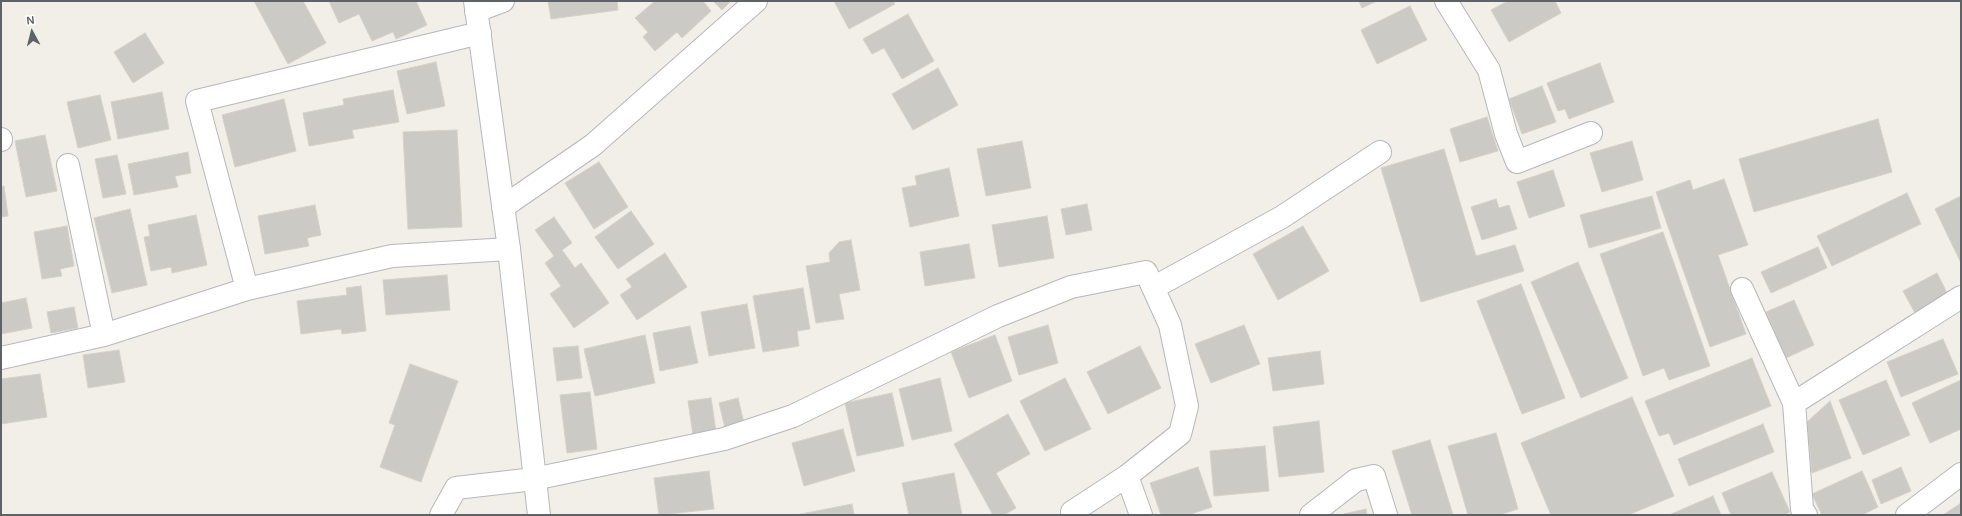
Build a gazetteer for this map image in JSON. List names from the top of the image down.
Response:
{
  "north": "top"
}
